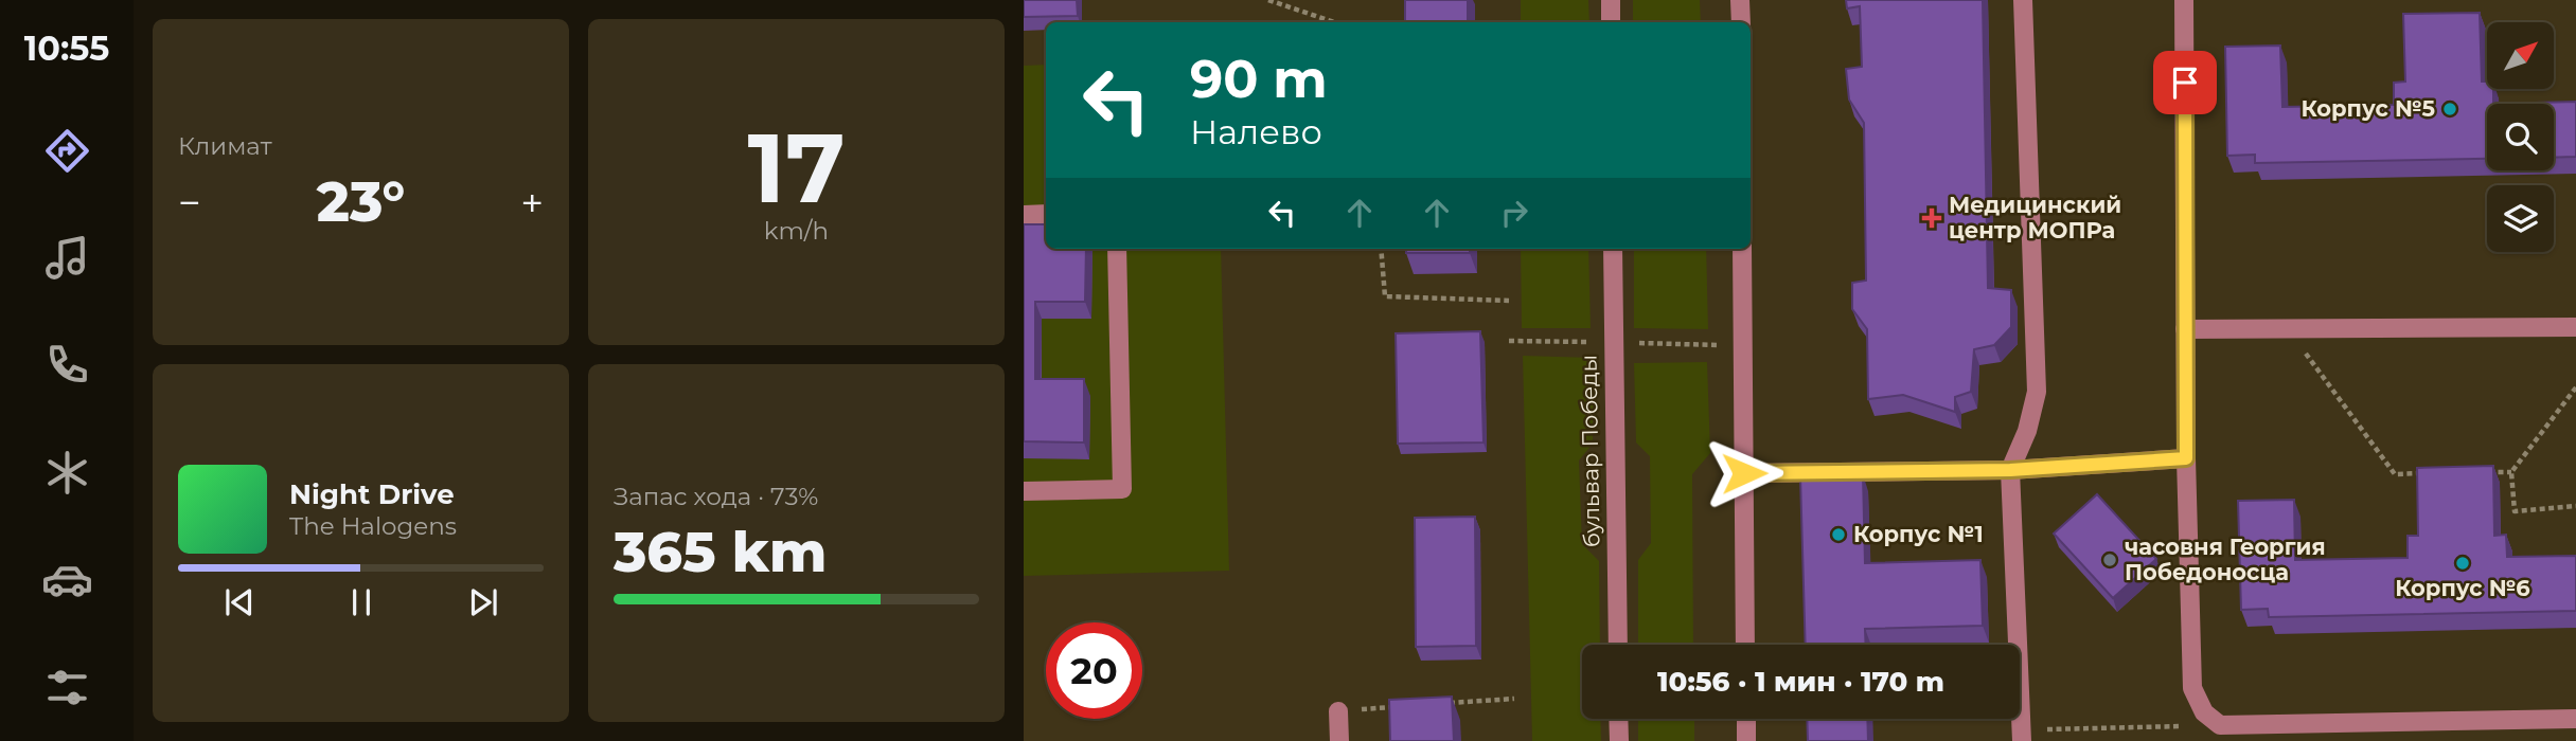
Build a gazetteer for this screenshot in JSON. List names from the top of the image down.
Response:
{
  "streets": {
    "street": ["бульвар Победы"]
  },
  "places": {
    "other": [
      "Корпус №5",
      "Корпус №1",
      "часовня Георгия Победоносца",
      "Корпус №6"
    ],
    "health": ["Медицинский центр МОПРа"]
  },
  "north": "top right",
  "page": {
    "tabs": "10:55",
    "tile": [
      "Климат",
      ["17", "km/h"],
      ["Запас хода · 73%", "365 km"]
    ],
    "turn": ["90 m", "Налево"],
    "heat": ["−", "23°", "+"],
    "song": ["Night Drive", "The Halogens"],
    "limit": "20",
    "trip": "10:56 · 1 мин · 170 m"
  }
}
